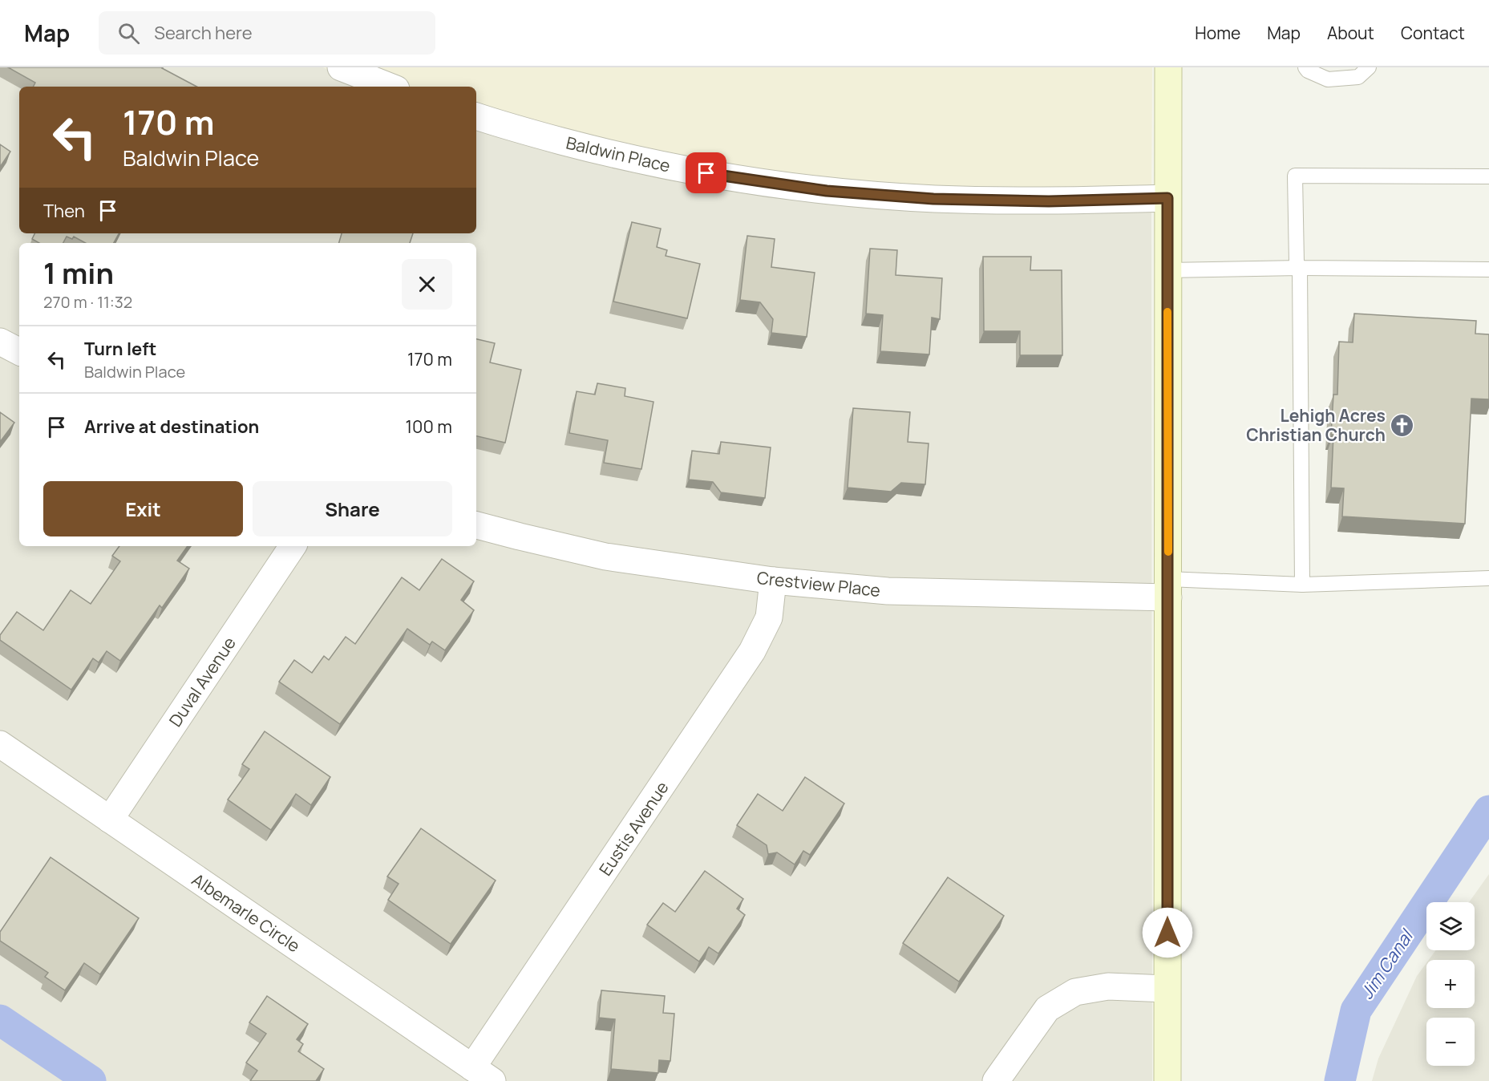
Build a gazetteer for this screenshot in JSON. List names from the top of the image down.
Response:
{
  "streets": {
    "street": [
      "Baldwin Place",
      "Crestview Place",
      "Duval Avenue",
      "Eustis Avenue",
      "Albemarle Circle"
    ]
  },
  "crossings": [
    ["Crestview Place", "Eustis Avenue"],
    ["Duval Avenue", "Albemarle Circle"],
    ["Eustis Avenue", "Albemarle Circle"]
  ],
  "water": ["Jim Canal"],
  "places": {
    "church": ["Lehigh Acres Christian Church"]
  },
  "page": {
    "header": "Map",
    "search": "Search here",
    "nav": [
      "Home",
      "Map",
      "About",
      "Contact"
    ],
    "turn": ["170 m", "Baldwin Place"],
    "then": "Then",
    "heading": ["1 min", "270 m · 11:32"],
    "list": [
      {
        "name": "Turn left",
        "note": "Baldwin Place",
        "value": "170 m"
      },
      {
        "name": "Arrive at destination",
        "value": "100 m"
      }
    ],
    "buttons": ["Exit", "Share"],
    "map_buttons": ["+", "−"]
  }
}
